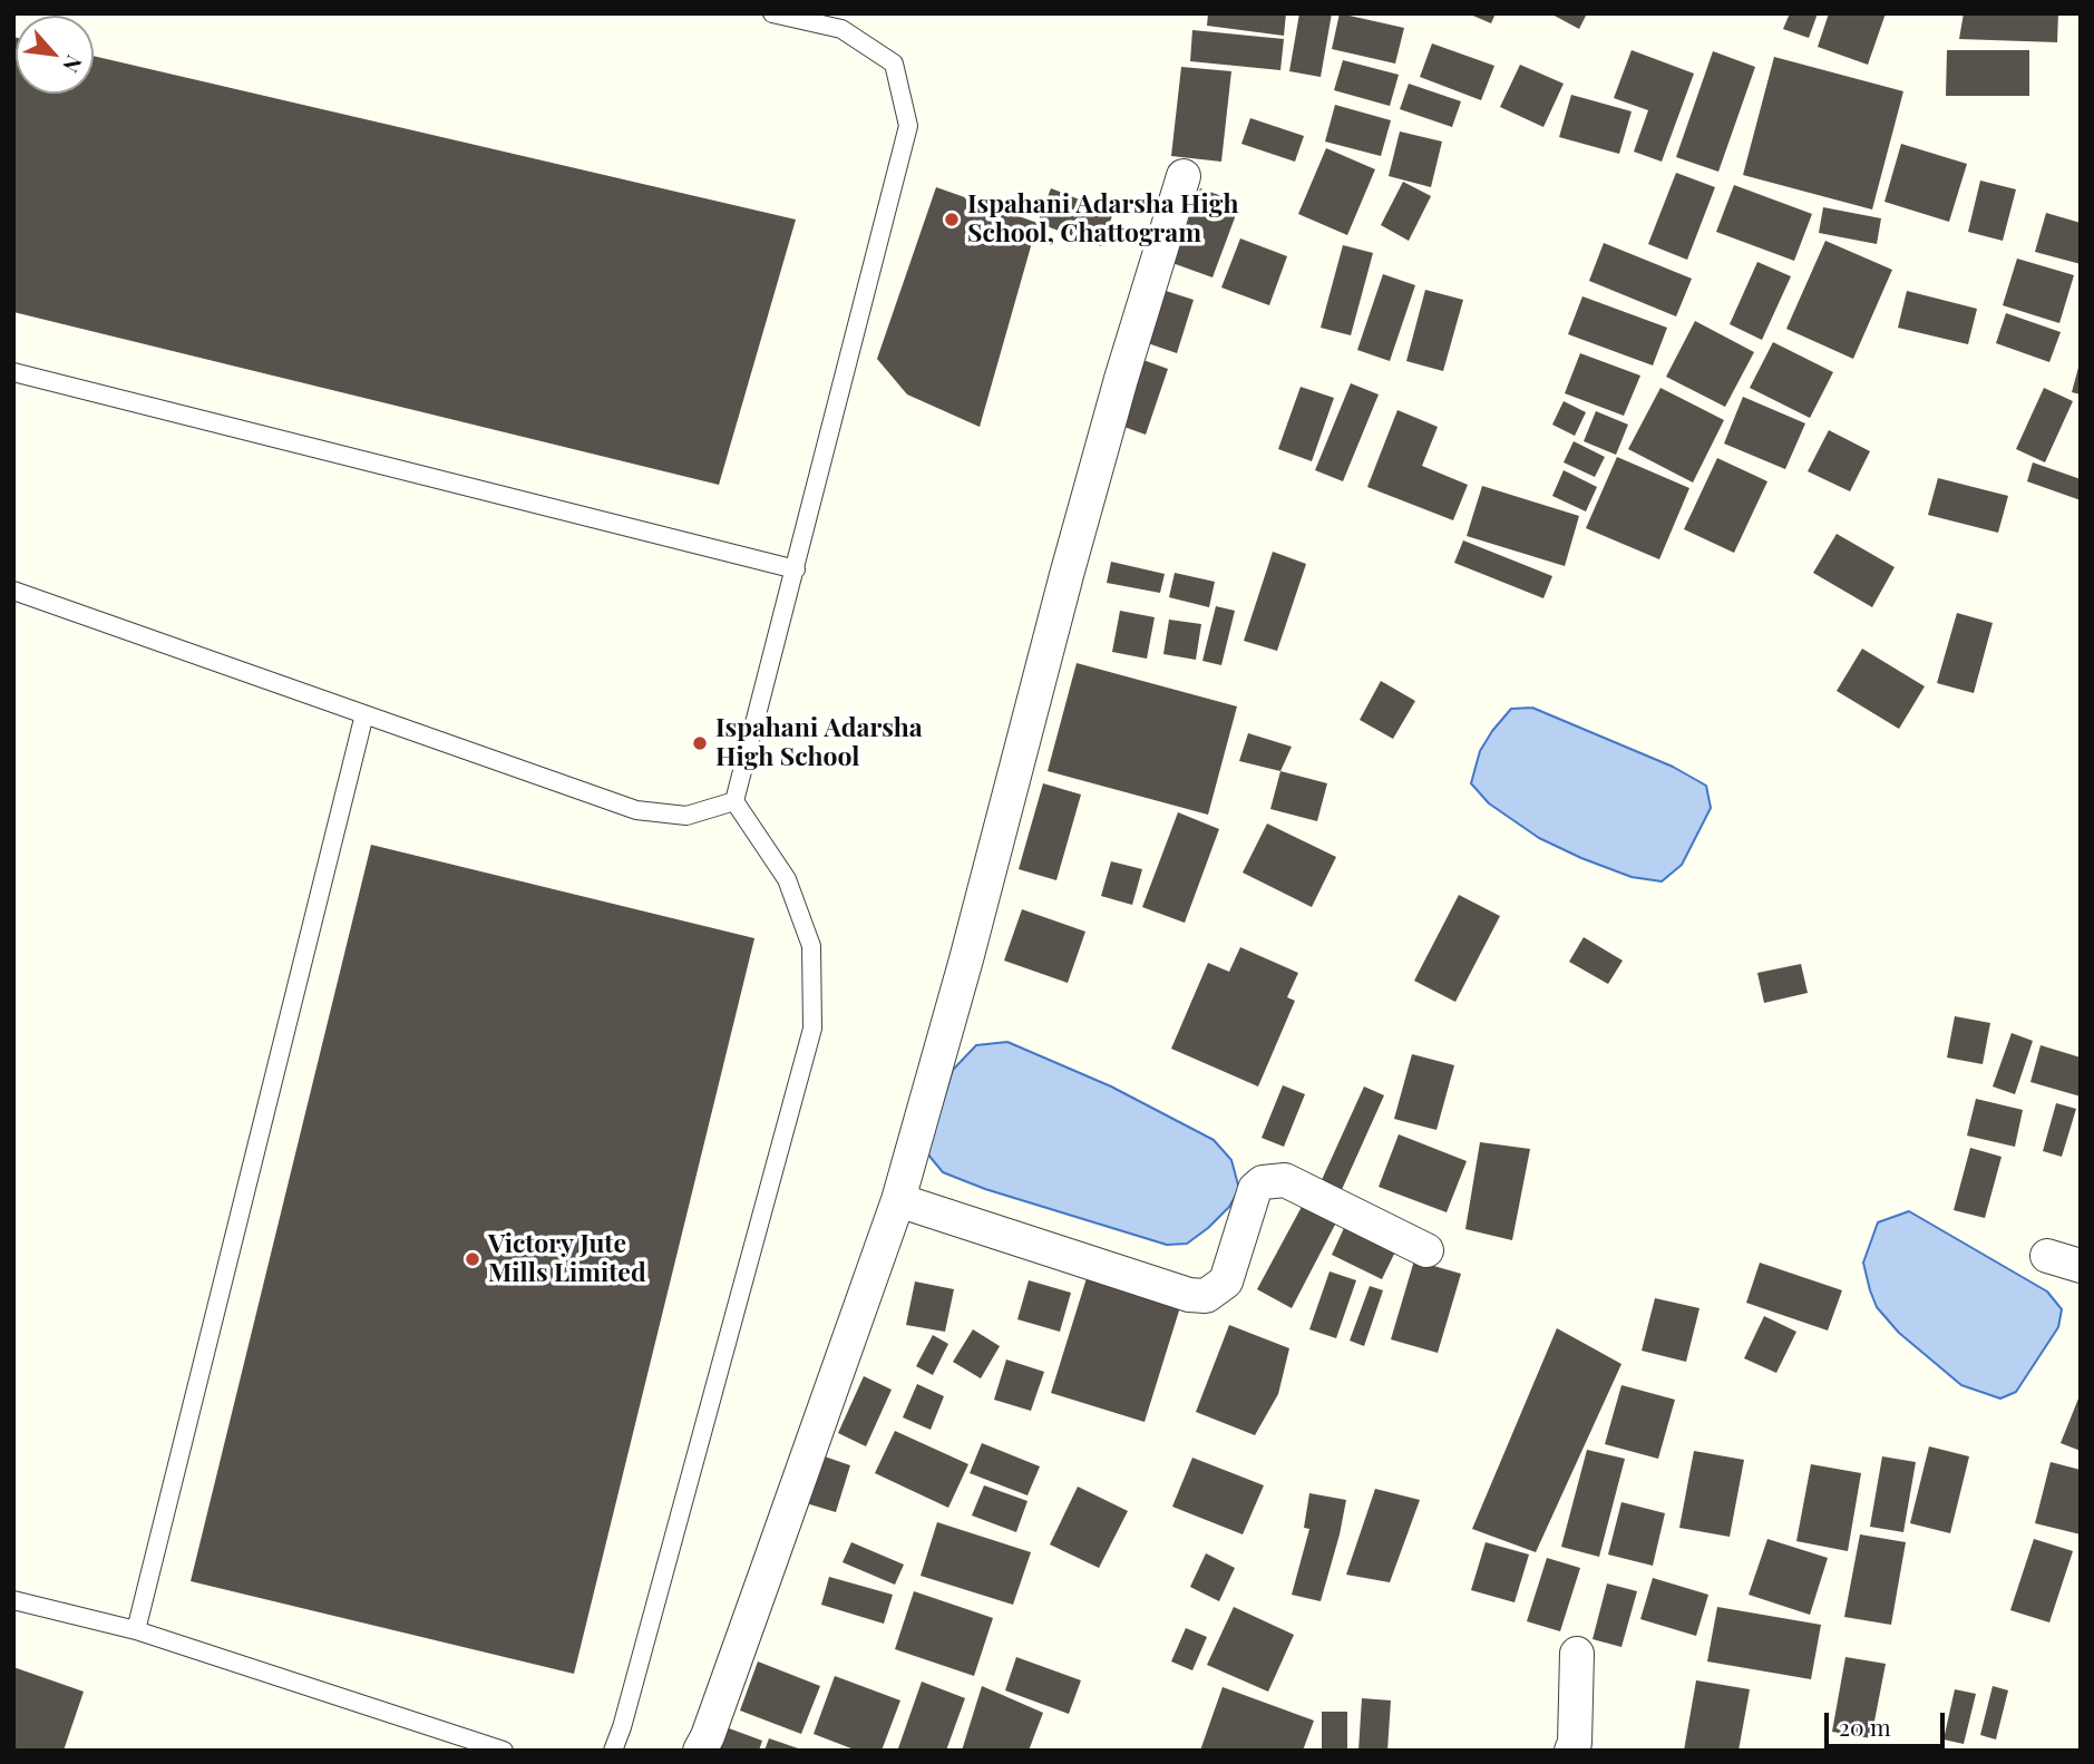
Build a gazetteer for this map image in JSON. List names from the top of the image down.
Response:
{
  "places": ["Ispahani Adarsha High School, Chattogram", "Ispahani Adarsha High School", "Victory Jute Mills Limited"],
  "scale_bar": "20 m",
  "north": "bottom right"
}
